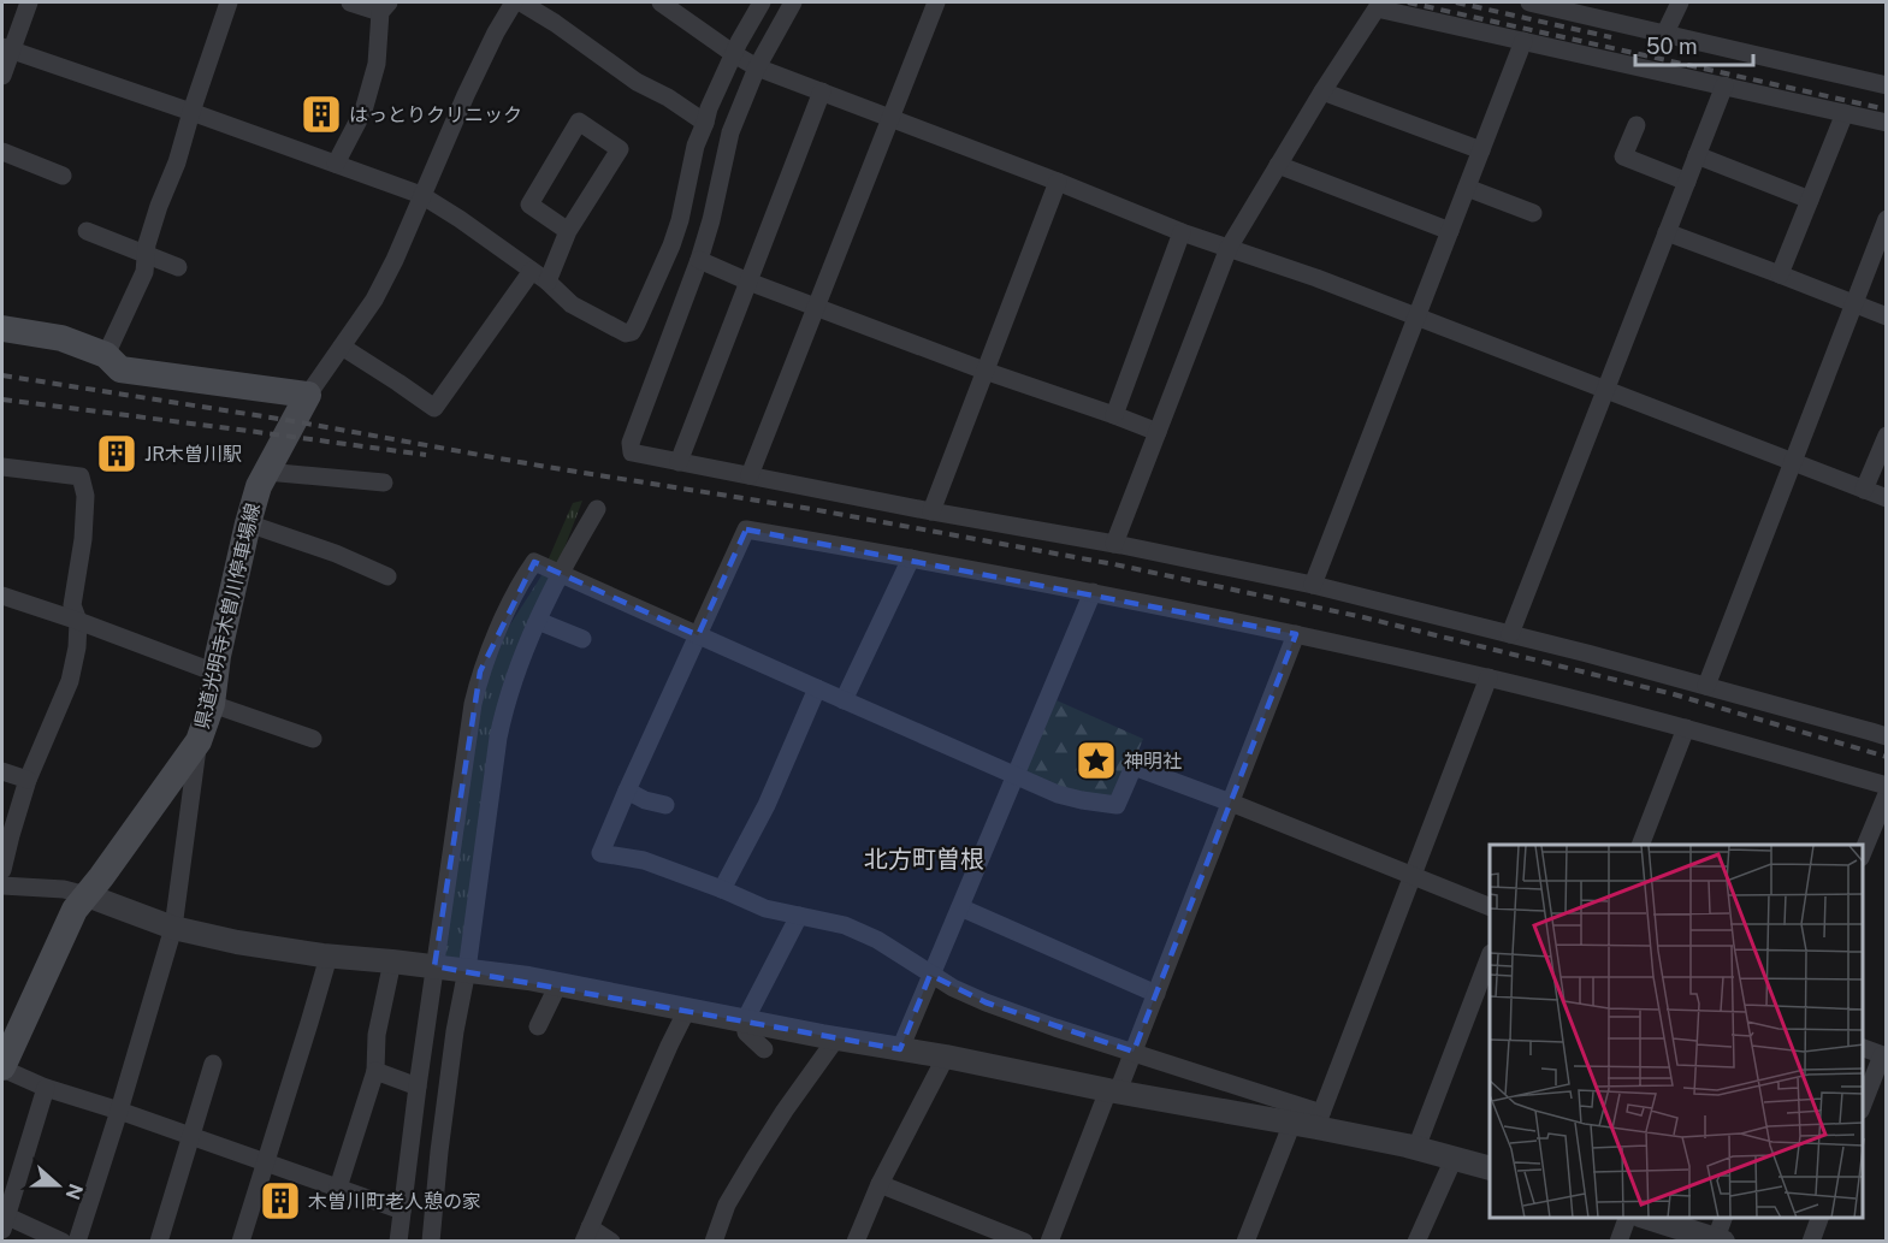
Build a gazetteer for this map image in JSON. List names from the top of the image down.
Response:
{
  "streets": {
    "main road": ["県道光明寺木曽川停車場線"]
  },
  "districts": ["北方町曽根"],
  "places": {
    "building": ["はっとりクリニック", "JR木曽川駅", "木曽川町老人憩の家"],
    "place": ["神明社"]
  },
  "scale_bar": "50 m",
  "north": "right"
}
